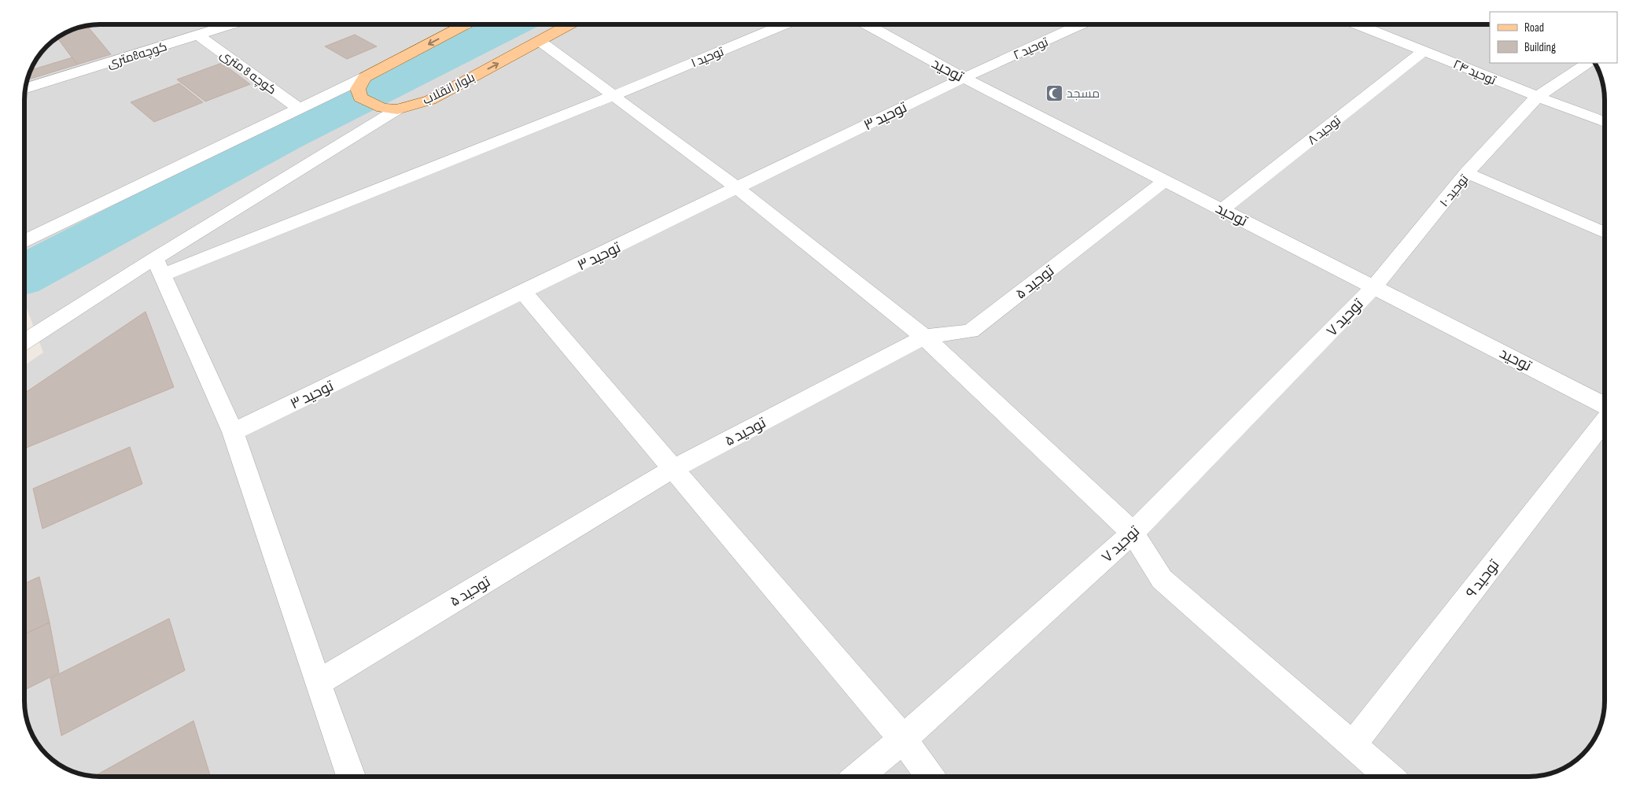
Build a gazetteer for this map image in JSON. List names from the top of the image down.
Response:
{
  "streets": {
    "main road": ["بلوار انقلاب"],
    "street": [
      "توحید ۲",
      "کوچه8متری",
      "توحید ۱",
      "توحید",
      "کوچه 8 متری",
      "توحید ۲۴",
      "توحید ۳",
      "توحید ۸",
      "توحید ۱۰",
      "توحید ۵",
      "توحید ۷",
      "توحید ۹"
    ]
  },
  "crossings": [
    ["توحید ۲", "توحید"],
    ["توحید ۲", "توحید ۳"],
    ["کوچه8متری", "کوچه 8 متری"],
    ["توحید", "توحید ۳"],
    ["توحید", "توحید ۸"],
    ["توحید", "توحید ۱۰"],
    ["توحید", "توحید ۵"],
    ["توحید", "توحید ۷"],
    ["توحید ۲۴", "توحید ۸"],
    ["توحید ۲۴", "توحید ۱۰"],
    ["توحید ۱۰", "توحید ۷"]
  ],
  "places": {
    "mosque": ["مسجد"]
  },
  "legend": ["Road", "Building"]
}
